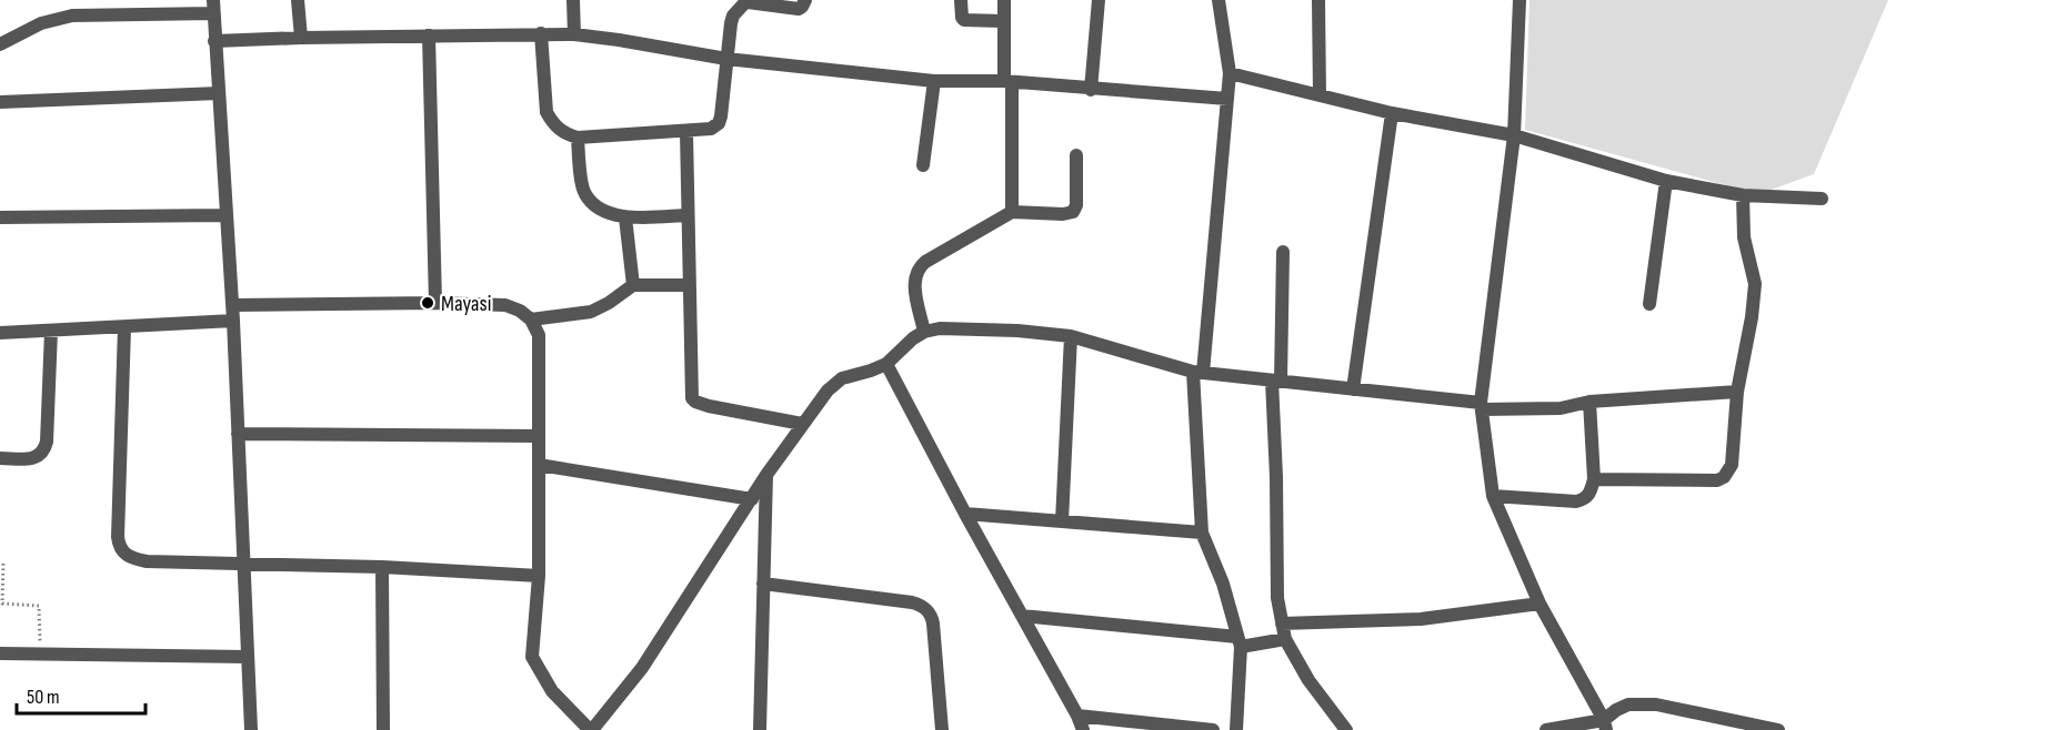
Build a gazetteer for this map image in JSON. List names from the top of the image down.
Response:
{
  "places": ["Mayasi"],
  "scale_bar": "50 m"
}
